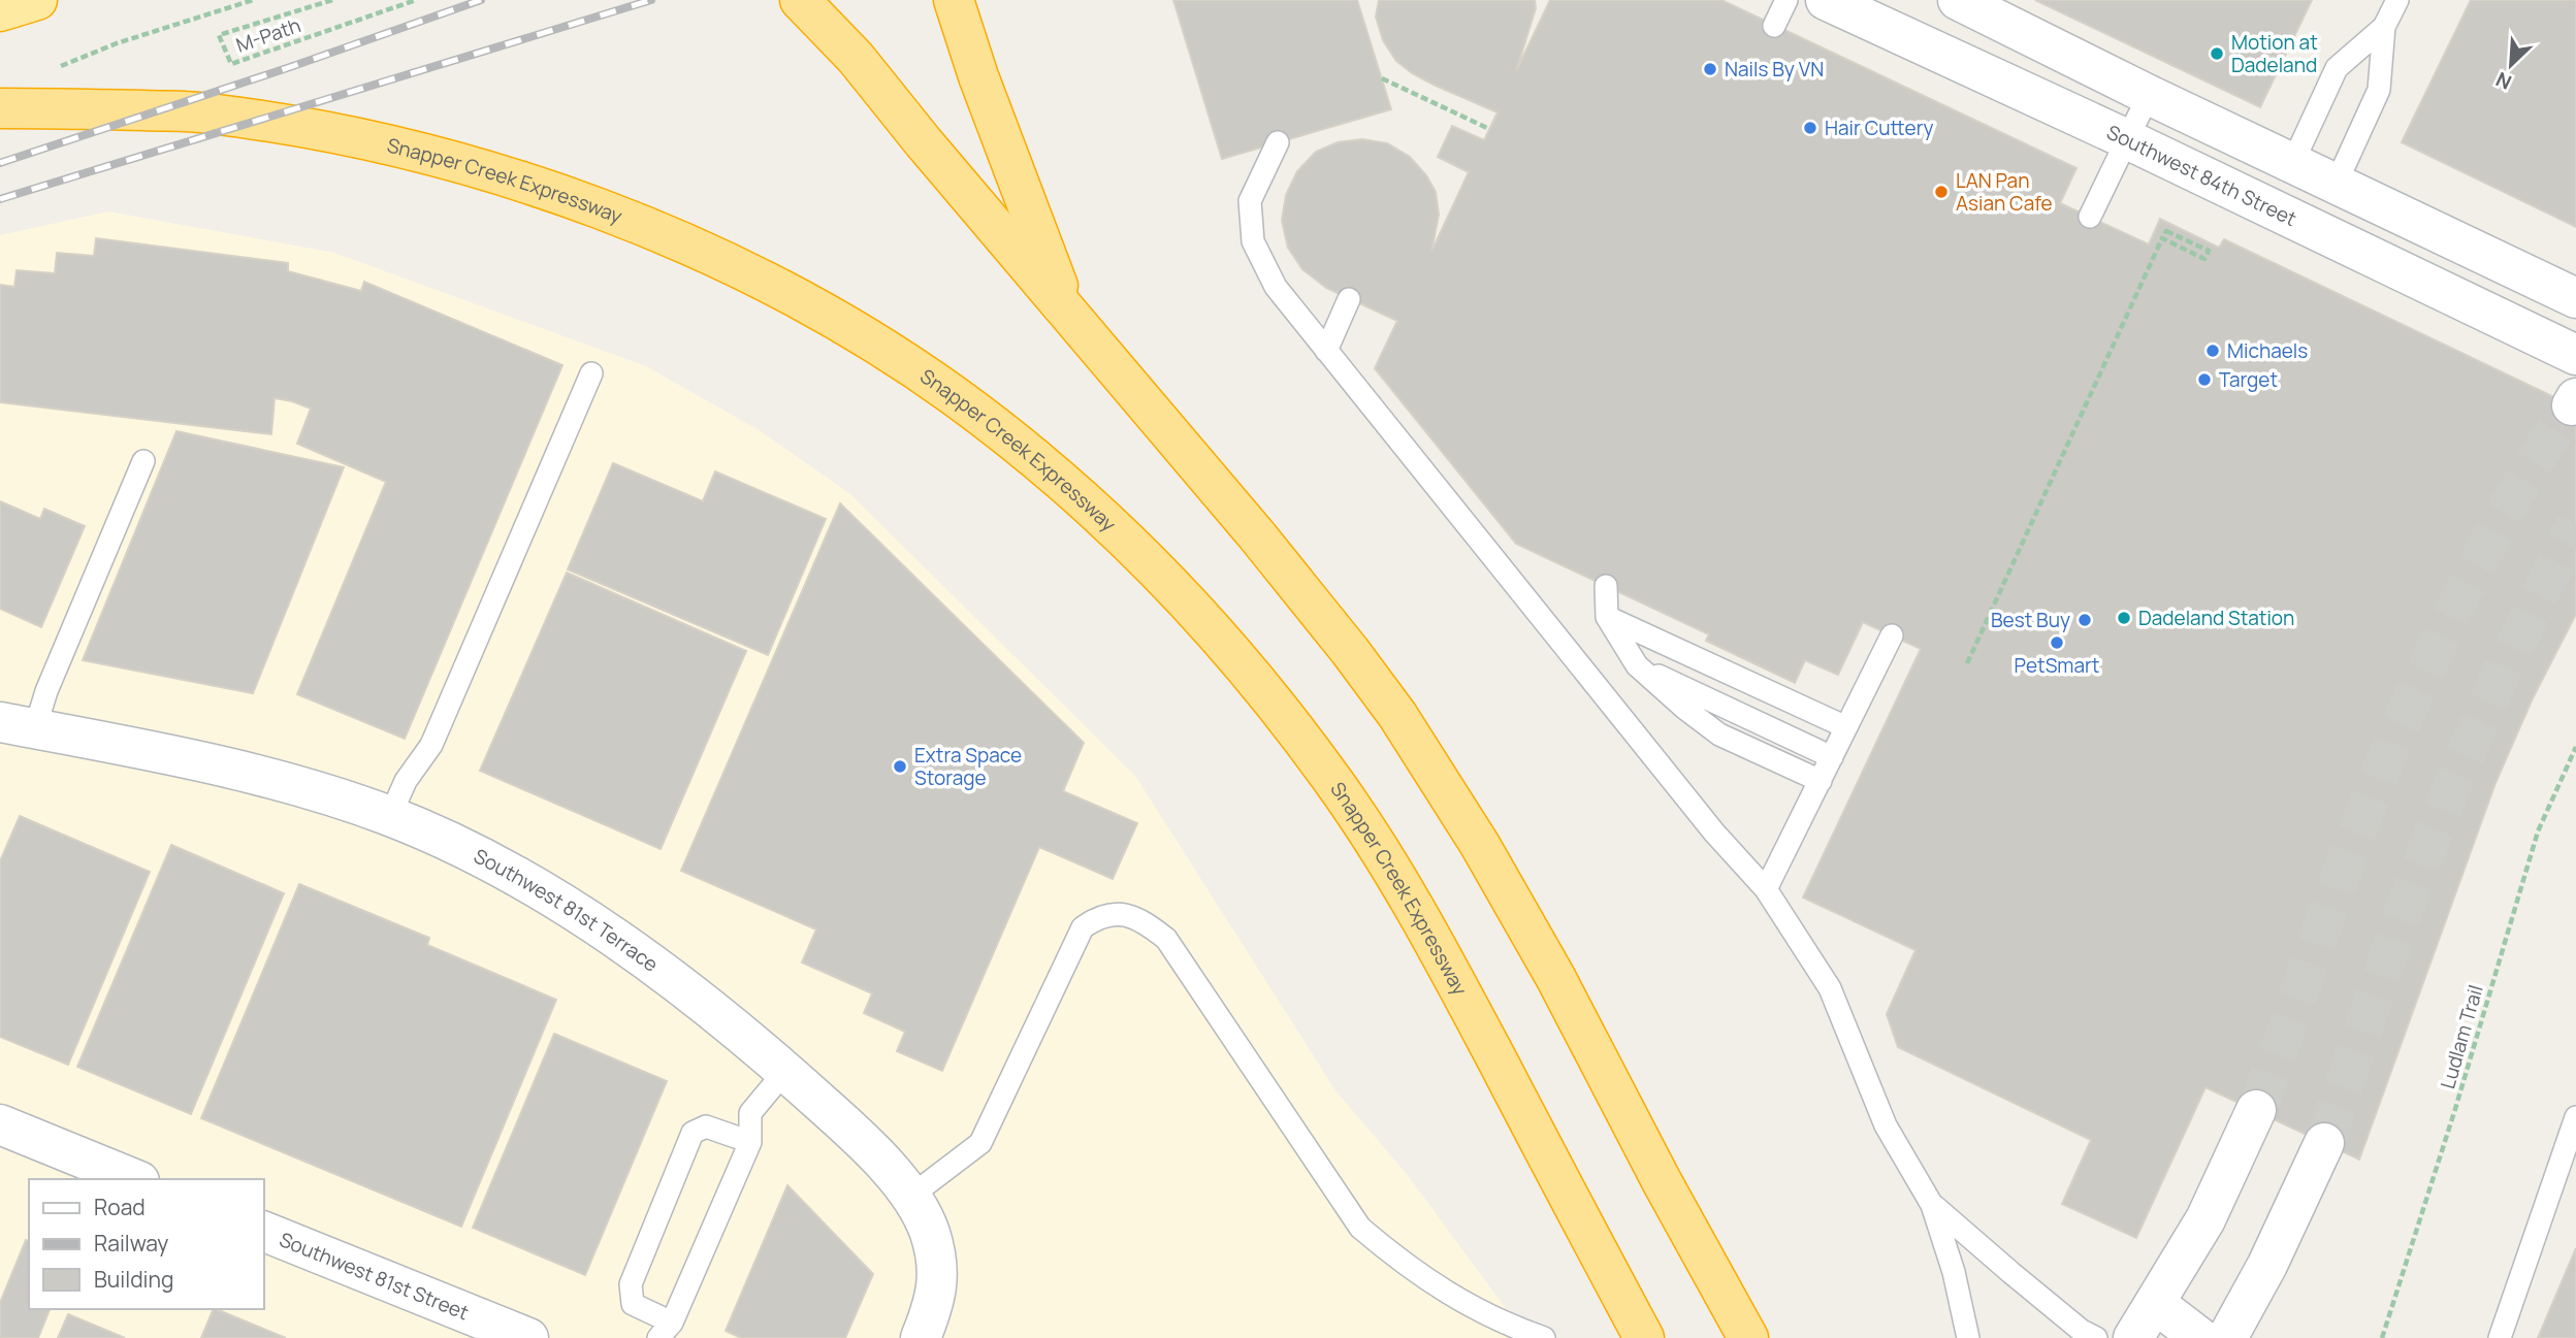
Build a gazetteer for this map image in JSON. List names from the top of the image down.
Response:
{
  "streets": {
    "highway": ["Snapper Creek Expressway"],
    "street": ["Southwest 84th Street", "Southwest 81st Terrace", "Southwest 81st Street"],
    "path": ["M-Path", "Ludlam Trail"]
  },
  "places": [
    "Motion at Dadeland",
    "Nails By VN",
    "Hair Cuttery",
    "LAN Pan Asian Cafe",
    "Michaels",
    "Target",
    "Dadeland Station",
    "Best Buy",
    "PetSmart",
    "Extra Space Storage"
  ],
  "legend": ["Road", "Railway", "Building"],
  "north": "bottom left"
}
